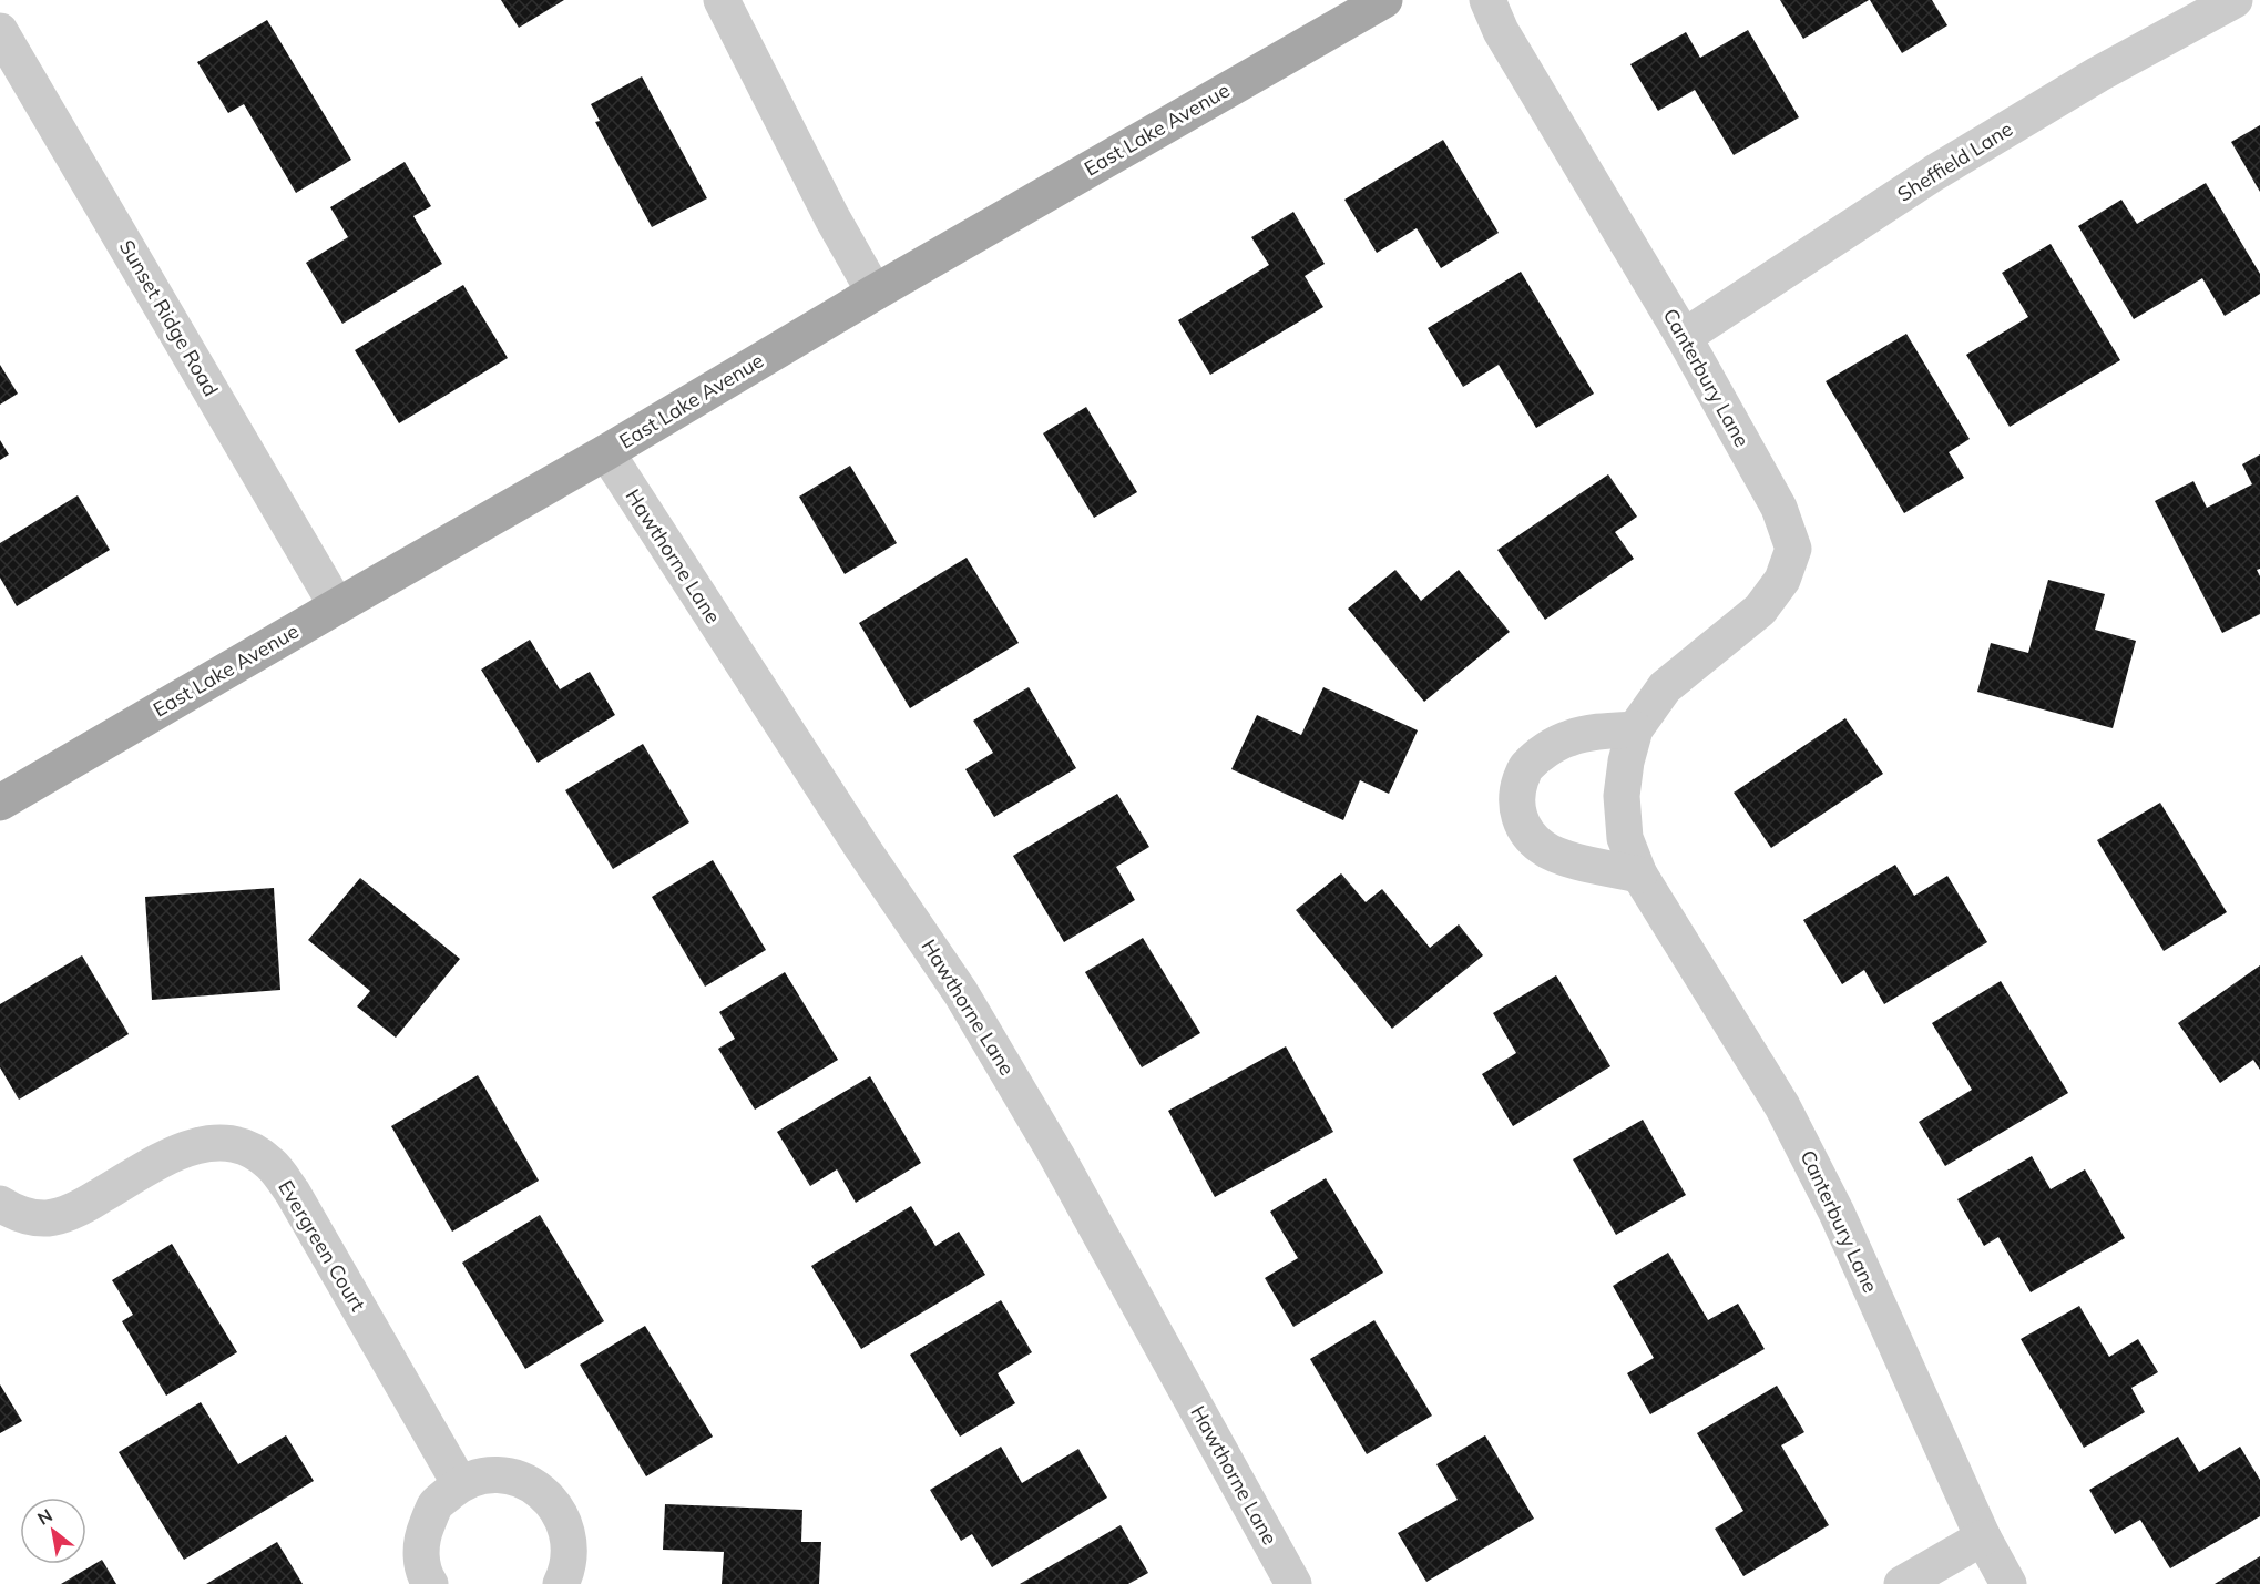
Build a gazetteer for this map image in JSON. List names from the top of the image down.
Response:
{
  "streets": {
    "main road": ["East Lake Avenue"],
    "street": [
      "Sheffield Lane",
      "Sunset Ridge Road",
      "Canterbury Lane",
      "Hawthorne Lane",
      "Evergreen Court"
    ]
  },
  "crossings": [
    ["East Lake Avenue", "Sunset Ridge Road"],
    ["East Lake Avenue", "Hawthorne Lane"],
    ["Sheffield Lane", "Canterbury Lane"]
  ],
  "north": "top left"
}
